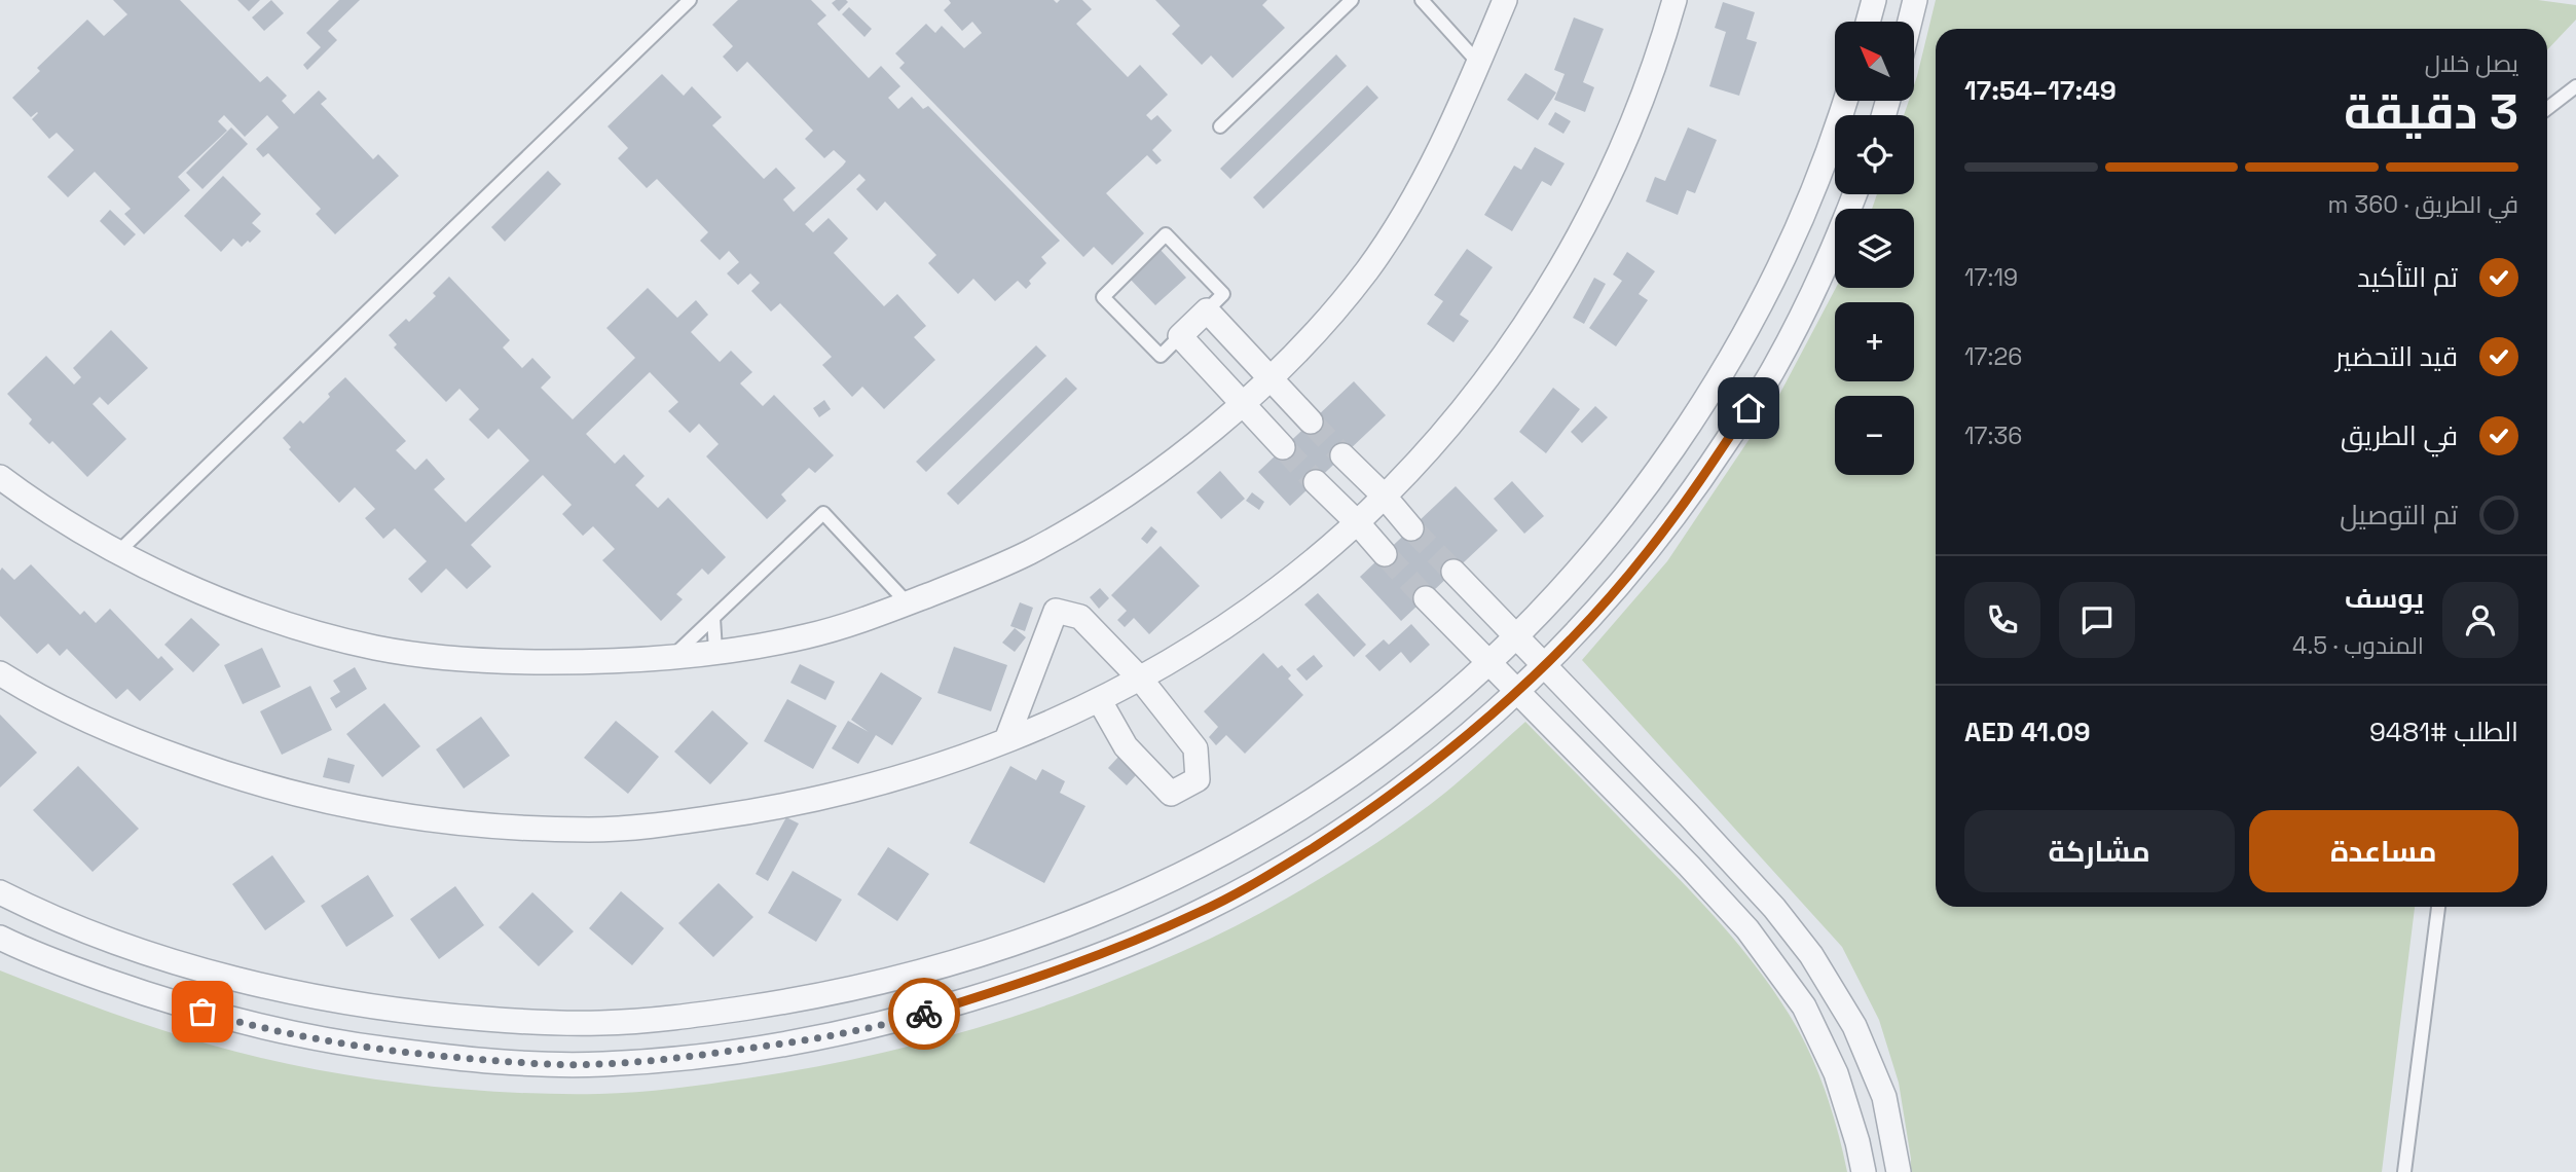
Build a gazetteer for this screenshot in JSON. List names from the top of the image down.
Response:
{
  "north": "top left",
  "page": {
    "map_buttons": ["+", "−"],
    "heading": ["3 دقيقة", "يصل خلال", "17:49–17:54"],
    "panel": [
      "يوسف",
      "المندوب · 4.5",
      "الطلب #9481",
      "AED 41.09"
    ],
    "bar": "في الطريق · 360 m",
    "list": [
      ["تم التأكيد", "17:19"],
      ["قيد التحضير", "17:26"],
      ["في الطريق", "17:36"],
      "تم التوصيل"
    ],
    "buttons": ["مساعدة", "مشاركة"]
  }
}
